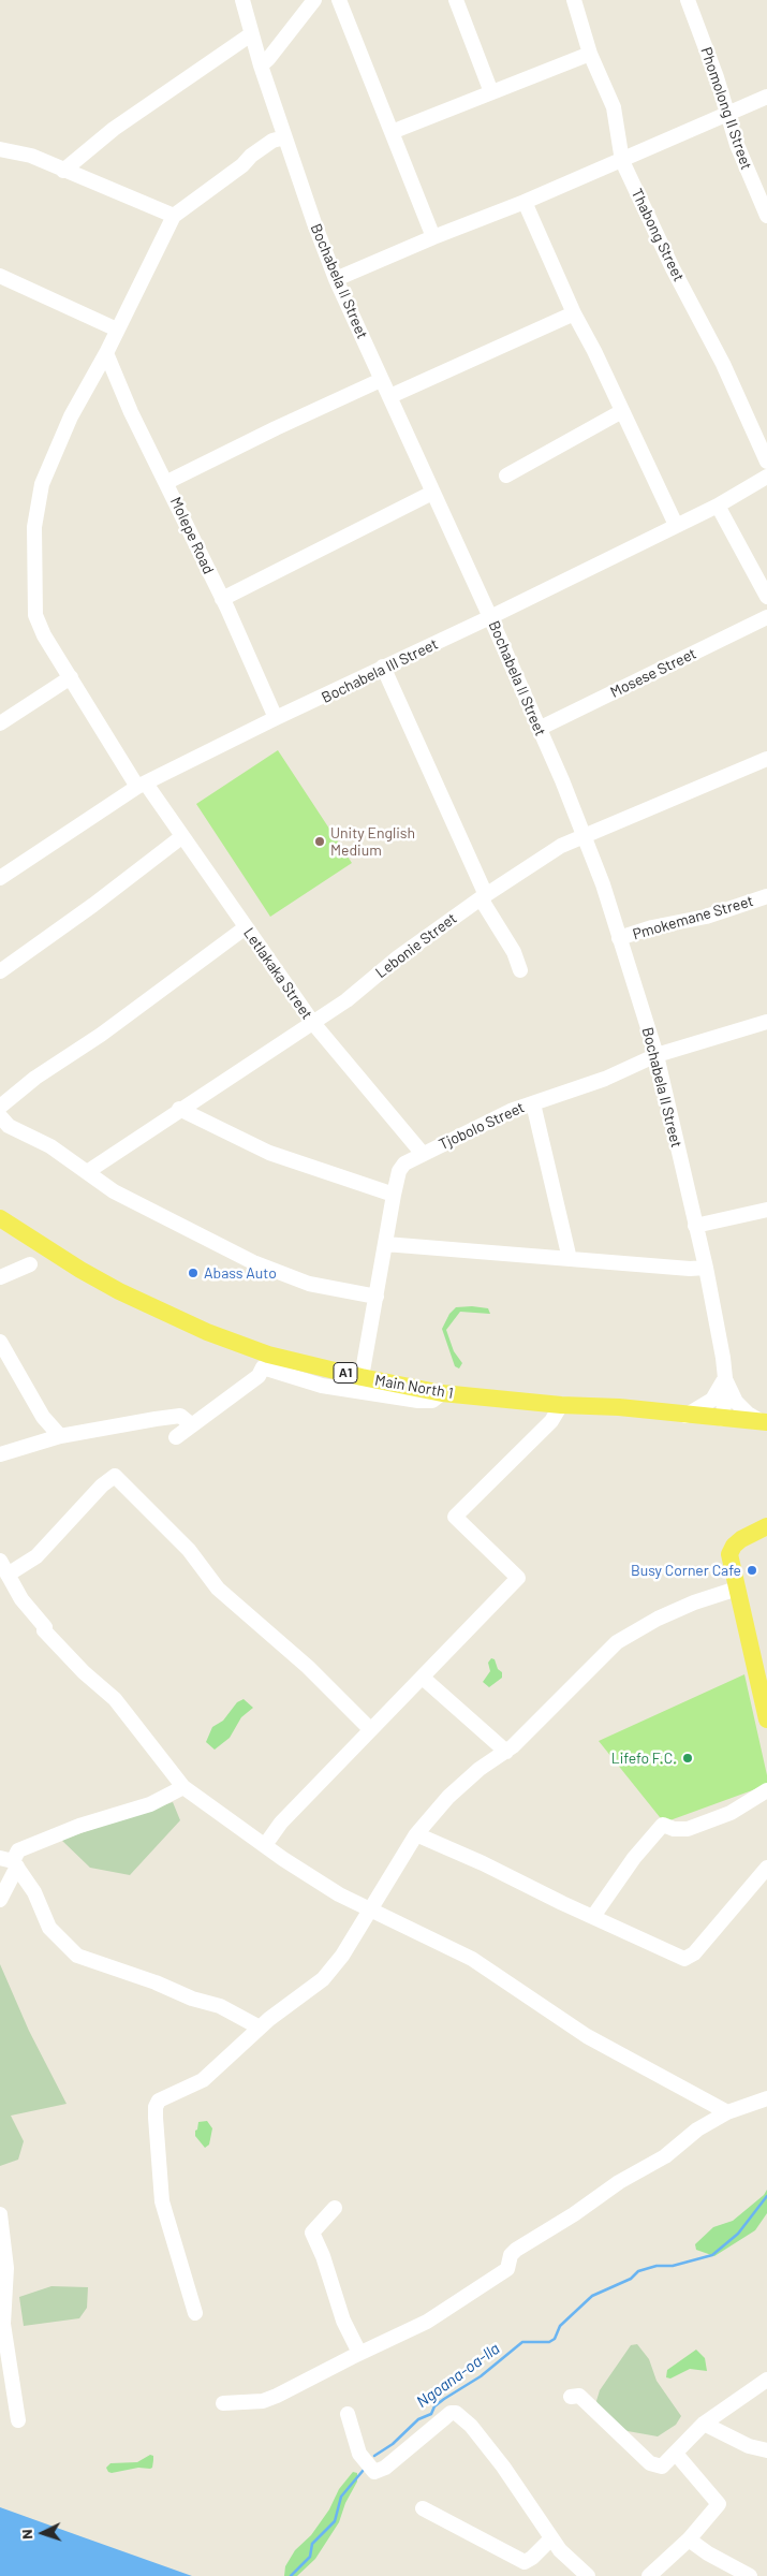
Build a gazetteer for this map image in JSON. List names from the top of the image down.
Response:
{
  "streets": {
    "main road": ["A1", "Main North 1"],
    "street": [
      "Phomolong II Street",
      "Thabong Street",
      "Bochabela II Street",
      "Molepe Road",
      "Bochabela III Street",
      "Mosese Street",
      "Pmokemane Street",
      "Lebonie Street",
      "Letlakaka Street",
      "Tjobolo Street"
    ]
  },
  "crossings": [
    ["Bochabela II Street", "Bochabela III Street"],
    ["Bochabela II Street", "Mosese Street"],
    ["Bochabela II Street", "Pmokemane Street"],
    ["Bochabela II Street", "Lebonie Street"],
    ["Bochabela II Street", "Tjobolo Street"],
    ["Bochabela II Street", "Main North 1"],
    ["Molepe Road", "Bochabela III Street"],
    ["Molepe Road", "Letlakaka Street"],
    ["Bochabela III Street", "Letlakaka Street"],
    ["Lebonie Street", "Letlakaka Street"],
    ["Letlakaka Street", "Tjobolo Street"],
    ["Tjobolo Street", "Main North 1"]
  ],
  "water": ["Ngoana-oa-lla"],
  "places": [
    "Unity English Medium",
    "Abass Auto",
    "Busy Corner Cafe",
    "Lifefo F.C."
  ],
  "north": "left"
}
